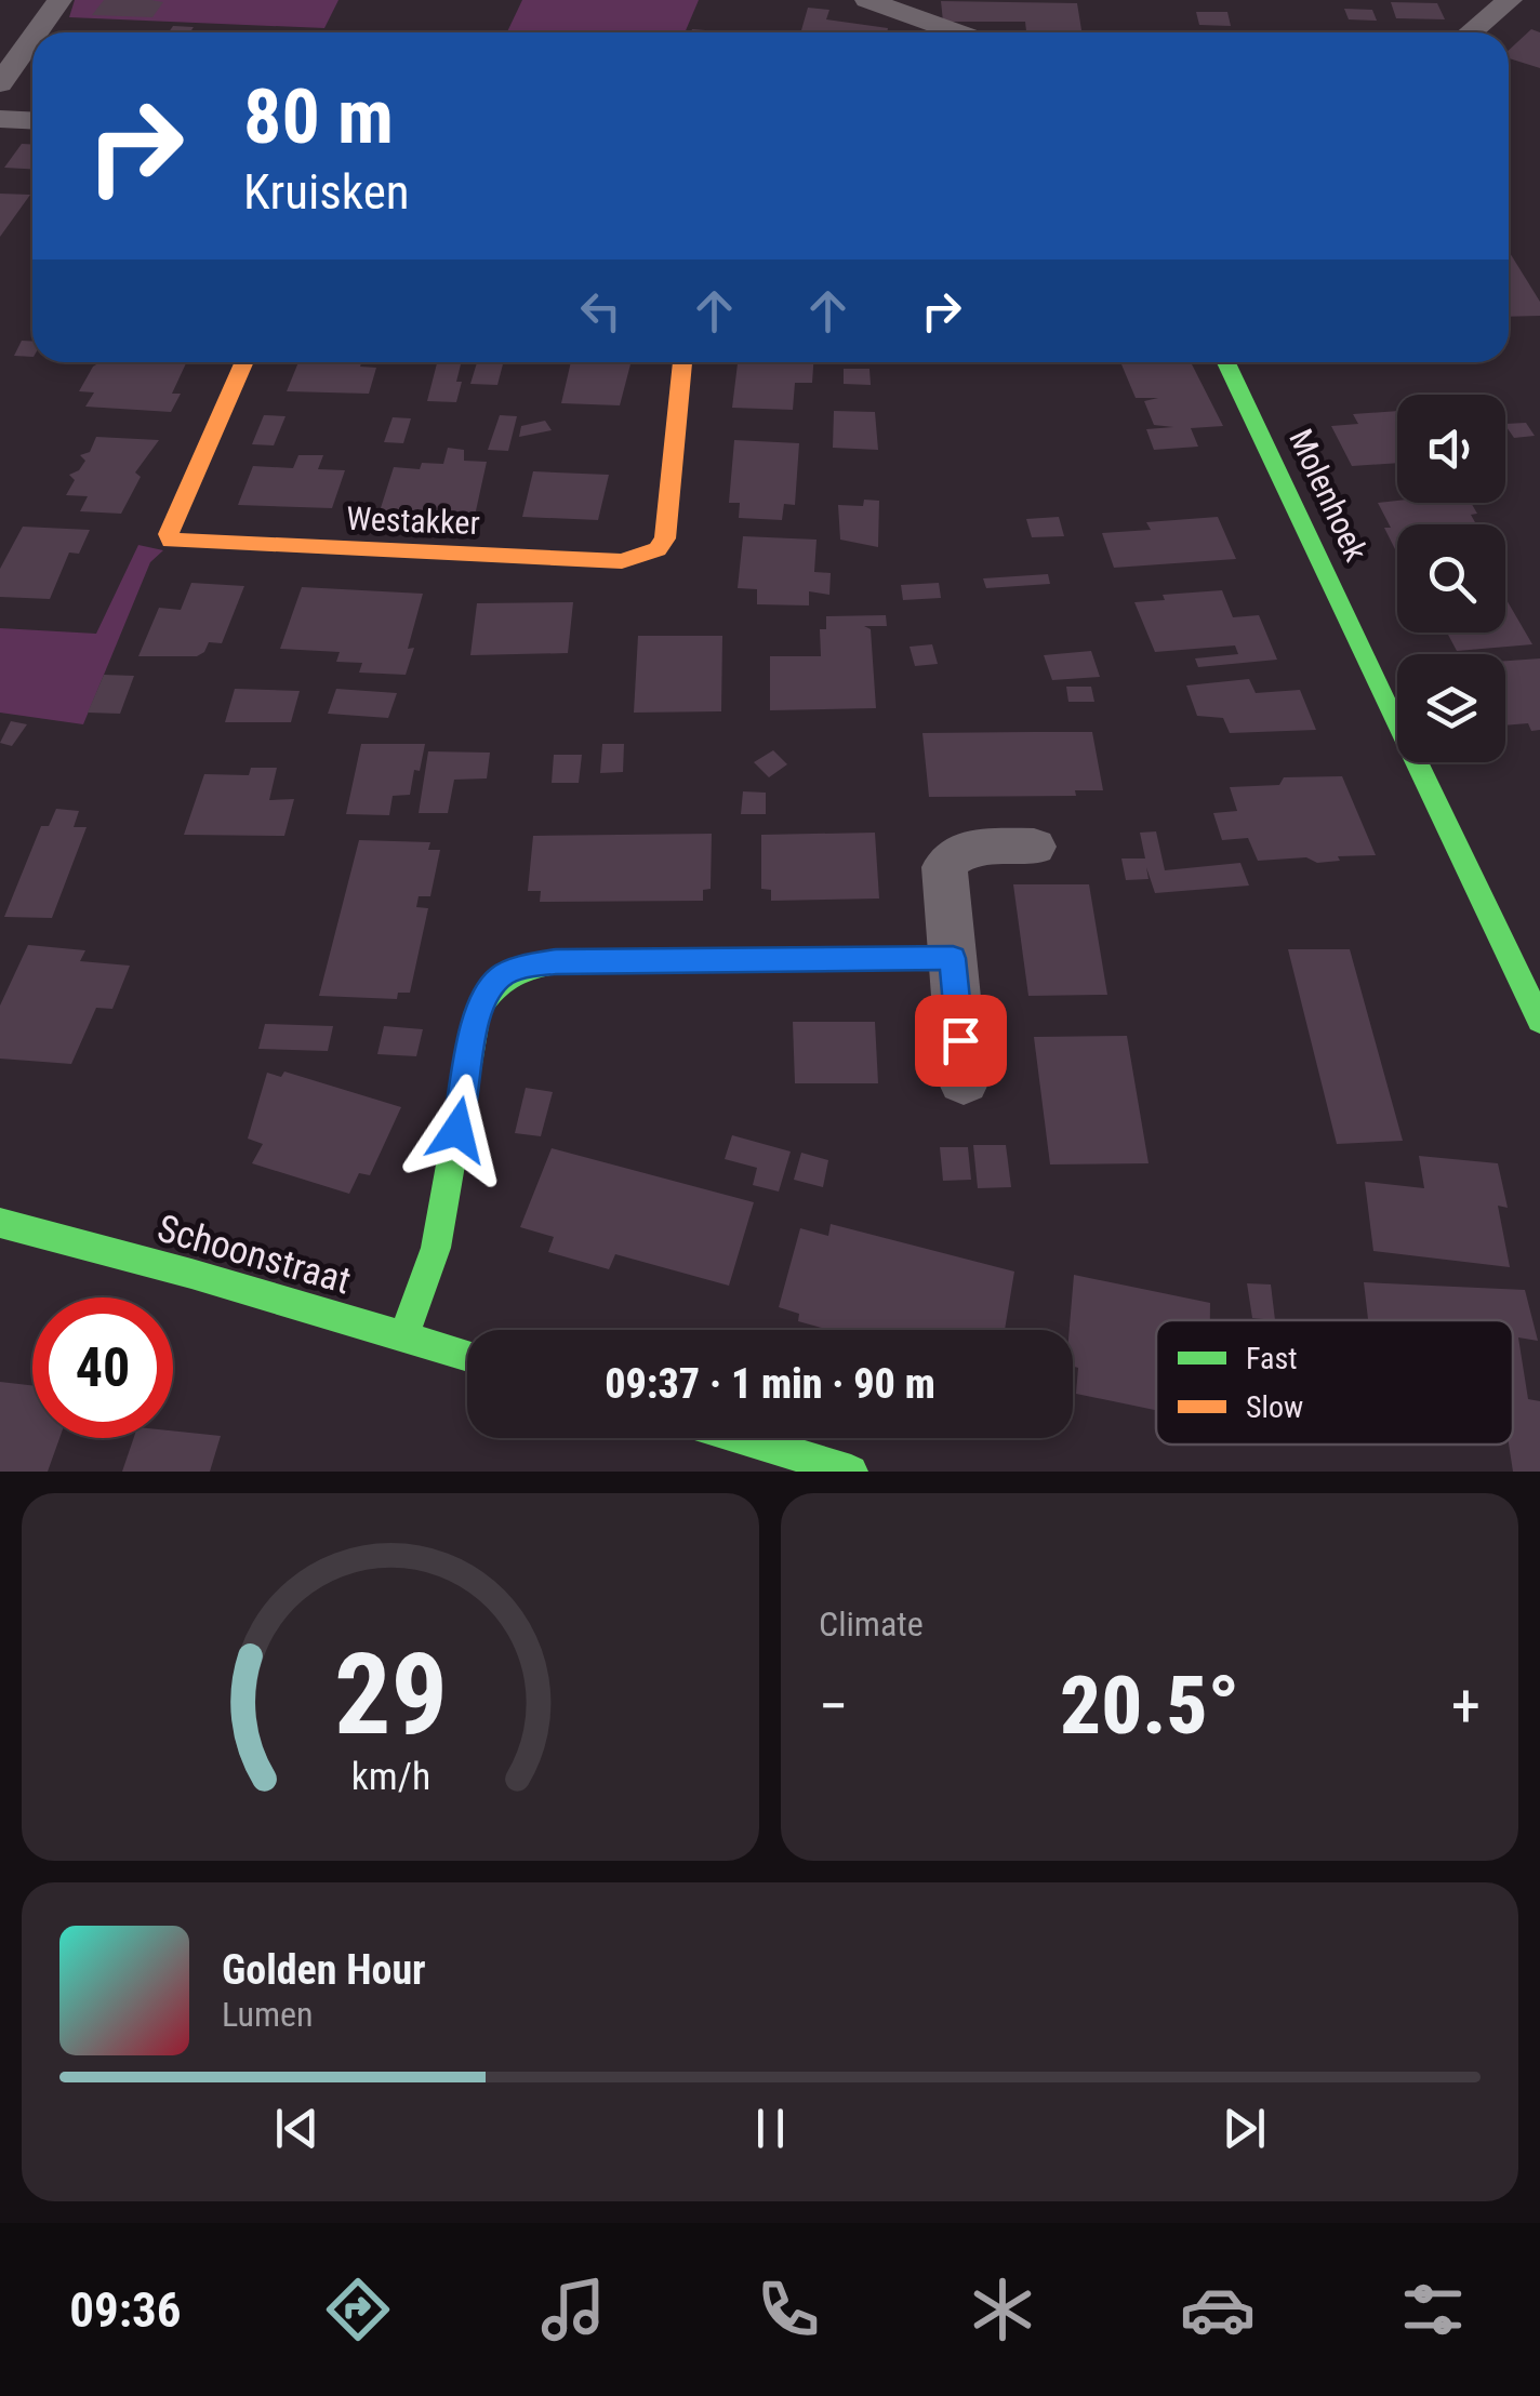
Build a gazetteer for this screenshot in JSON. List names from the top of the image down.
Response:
{
  "streets": {
    "street": ["Molenhoek", "Westakker", "Schoonstraat"]
  },
  "legend": ["Fast", "Slow"],
  "page": {
    "turn": ["80 m", "Kruisken"],
    "limit": "40",
    "trip": "09:37 · 1 min · 90 m",
    "tile": "Climate",
    "heat": ["−", "20.5°", "+"],
    "song": ["Golden Hour", "Lumen"],
    "tabs": "09:36",
    "gauge": ["29", "km/h"]
  }
}
